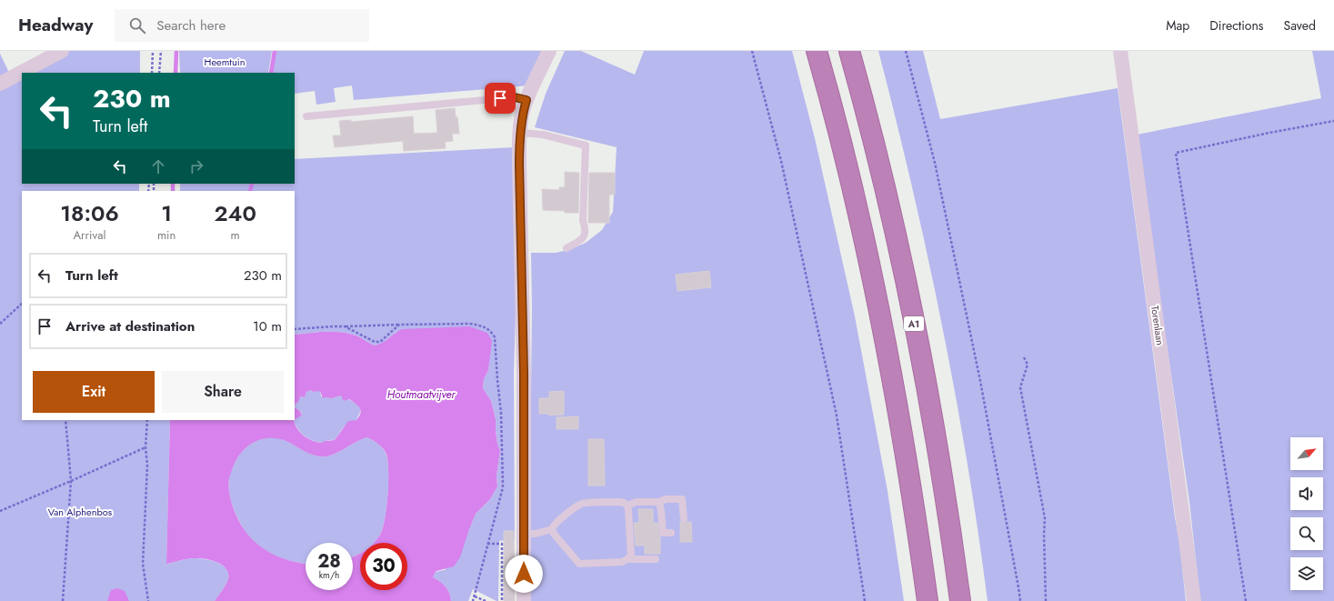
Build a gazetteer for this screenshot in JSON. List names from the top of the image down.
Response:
{
  "streets": {
    "highway": ["A1"],
    "street": ["Torenlaan"]
  },
  "water": ["Houtmaatvijver"],
  "parks": ["Heemtuin", "Van Alphenbos"],
  "north": "top right",
  "page": {
    "header": "Headway",
    "search": "Search here",
    "nav": ["Map", "Directions", "Saved"],
    "turn": ["230 m", "Turn left"],
    "eta": [
      "18:06",
      "Arrival",
      "1",
      "min",
      "240",
      "m"
    ],
    "list": [
      {
        "name": "Turn left",
        "value": "230 m"
      },
      {
        "name": "Arrive at destination",
        "value": "10 m"
      }
    ],
    "buttons": ["Exit", "Share"],
    "speed": "28 km/h",
    "limit": "30"
  }
}
